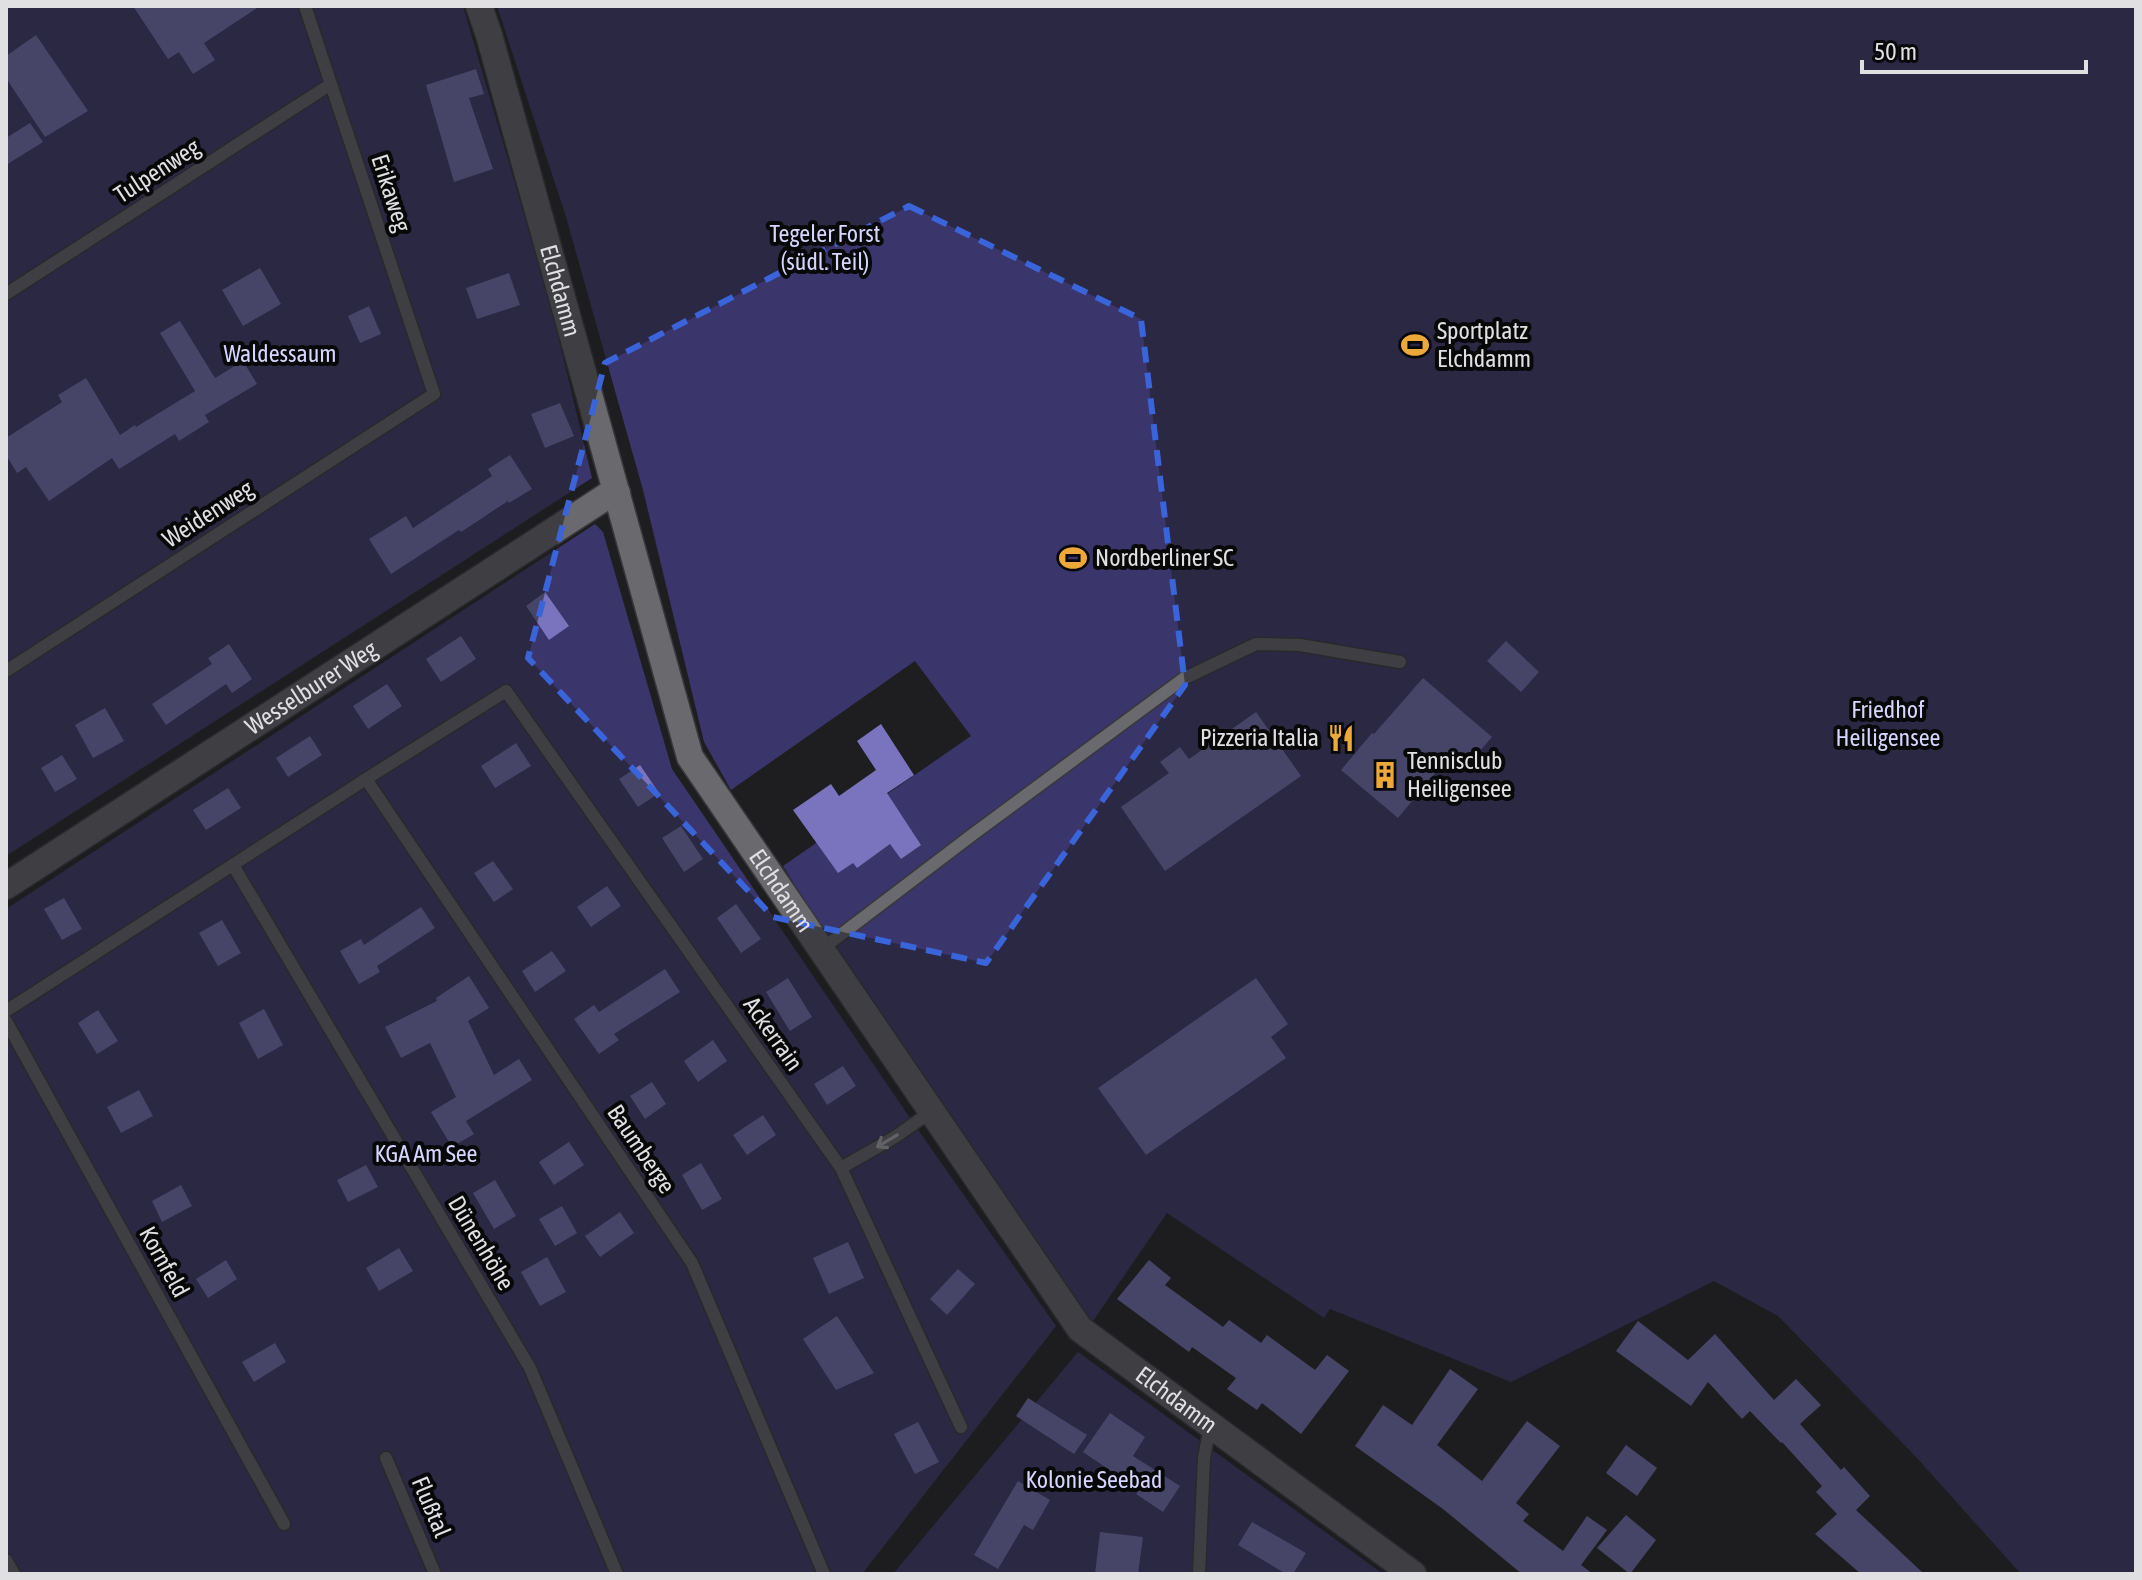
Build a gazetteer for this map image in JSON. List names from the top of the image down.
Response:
{
  "streets": {
    "street": ["Elchdamm", "Wesselburer Weg"],
    "lane": [
      "Tulpenweg",
      "Erikaweg",
      "Weidenweg",
      "Ackerrain",
      "Baumberge",
      "Dünenhöhe",
      "Kornfeld",
      "Flußtal"
    ]
  },
  "crossings": [
    ["Tulpenweg", "Erikaweg"],
    ["Erikaweg", "Weidenweg"],
    ["Elchdamm", "Wesselburer Weg"],
    ["Ackerrain", "Baumberge"]
  ],
  "parks": [
    "Tegeler Forst (südl. Teil)",
    "Waldessaum",
    "Friedhof Heiligensee",
    "KGA Am See",
    "Kolonie Seebad"
  ],
  "places": {
    "sports": ["Sportplatz Elchdamm", "Nordberliner SC"],
    "restaurant": ["Pizzeria Italia"],
    "building": ["Tennisclub Heiligensee"]
  },
  "scale_bar": "50 m"
}
